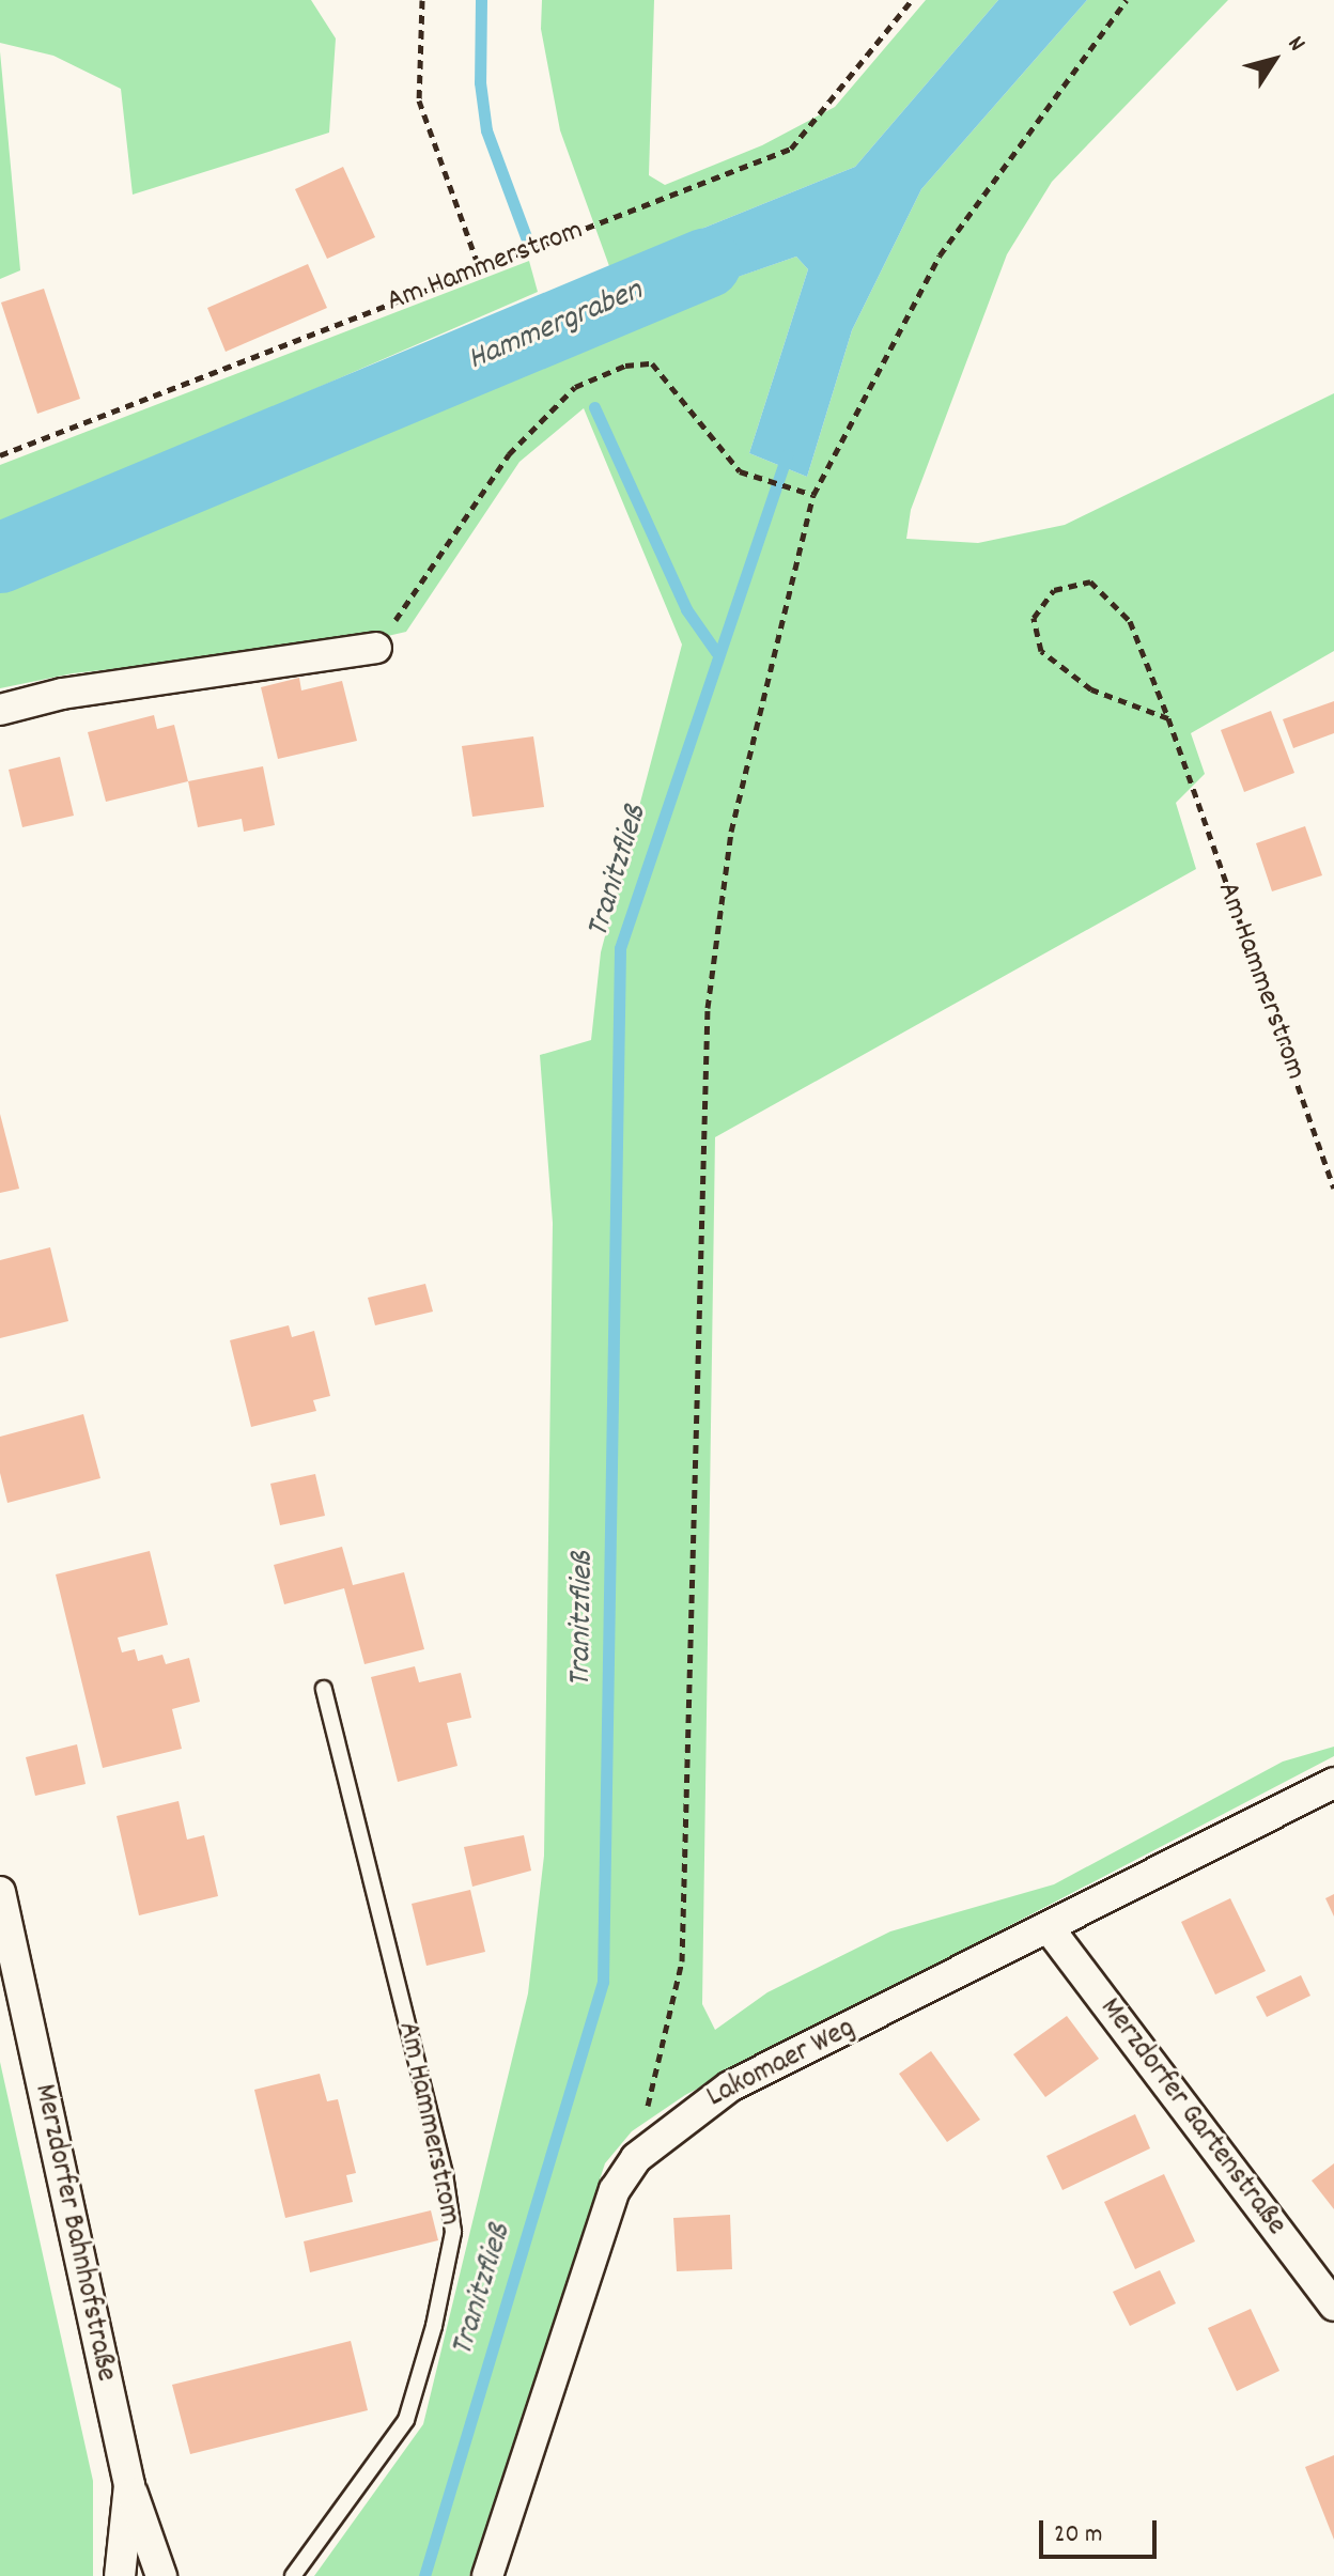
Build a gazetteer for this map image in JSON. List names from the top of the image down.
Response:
{
  "streets": {
    "street": ["Lakomaer Weg", "Merzdorfer Gartenstraße", "Merzdorfer Bahnhofstraße"],
    "lane": ["Am Hammerstrom"]
  },
  "crossings": [
    ["Lakomaer Weg", "Merzdorfer Gartenstraße"]
  ],
  "water": ["Hammergraben", "Tranitzfließ"],
  "scale_bar": "20 m",
  "north": "top right"
}
